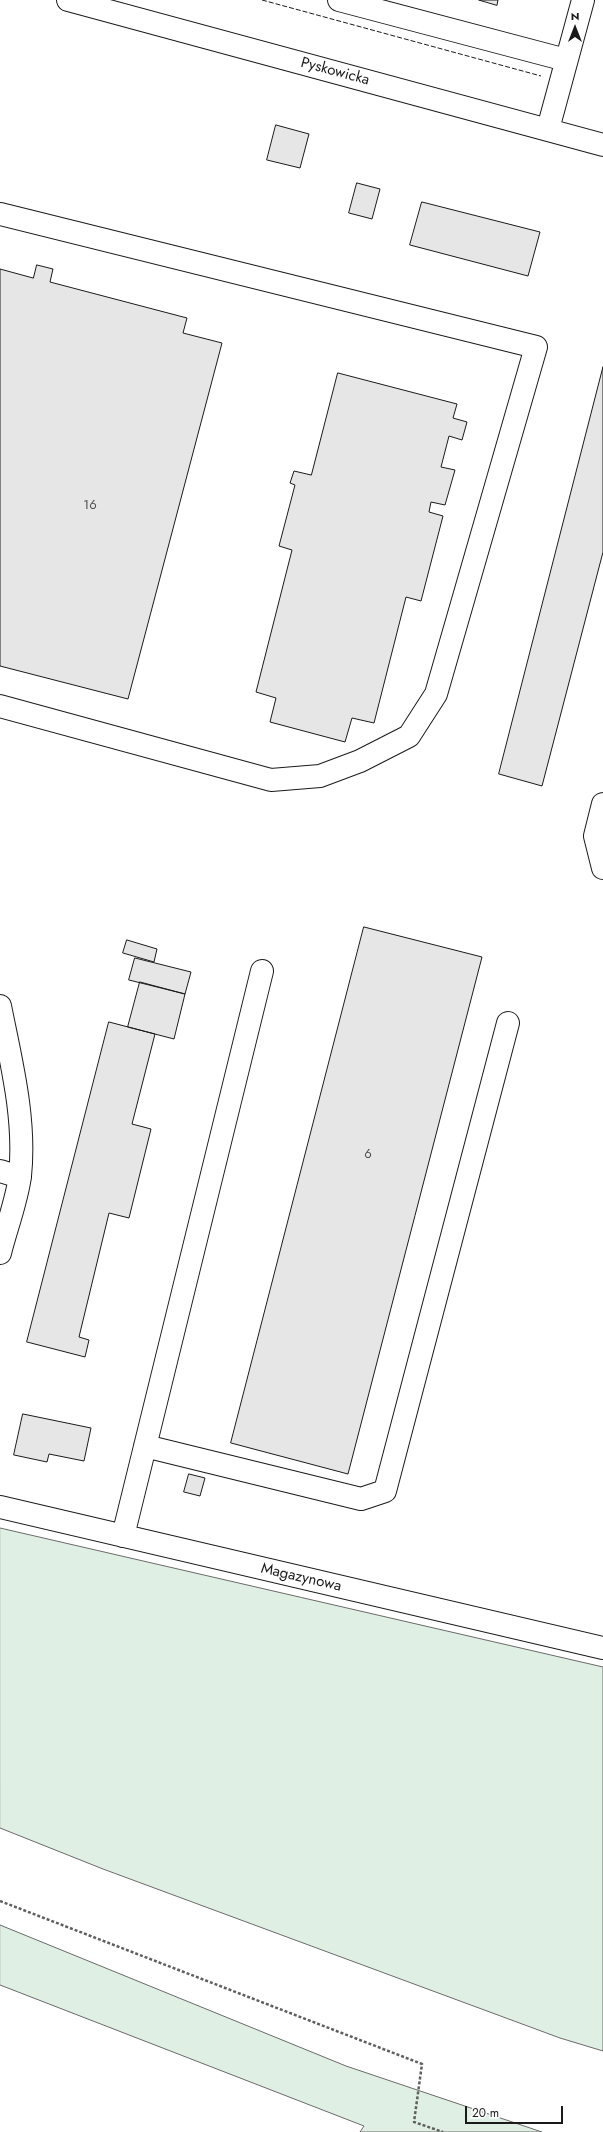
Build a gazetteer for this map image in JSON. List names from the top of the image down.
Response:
{
  "streets": {
    "street": ["Pyskowicka", "Magazynowa"]
  },
  "house_numbers": ["16", "6"],
  "scale_bar": "20 m",
  "north": "top"
}
